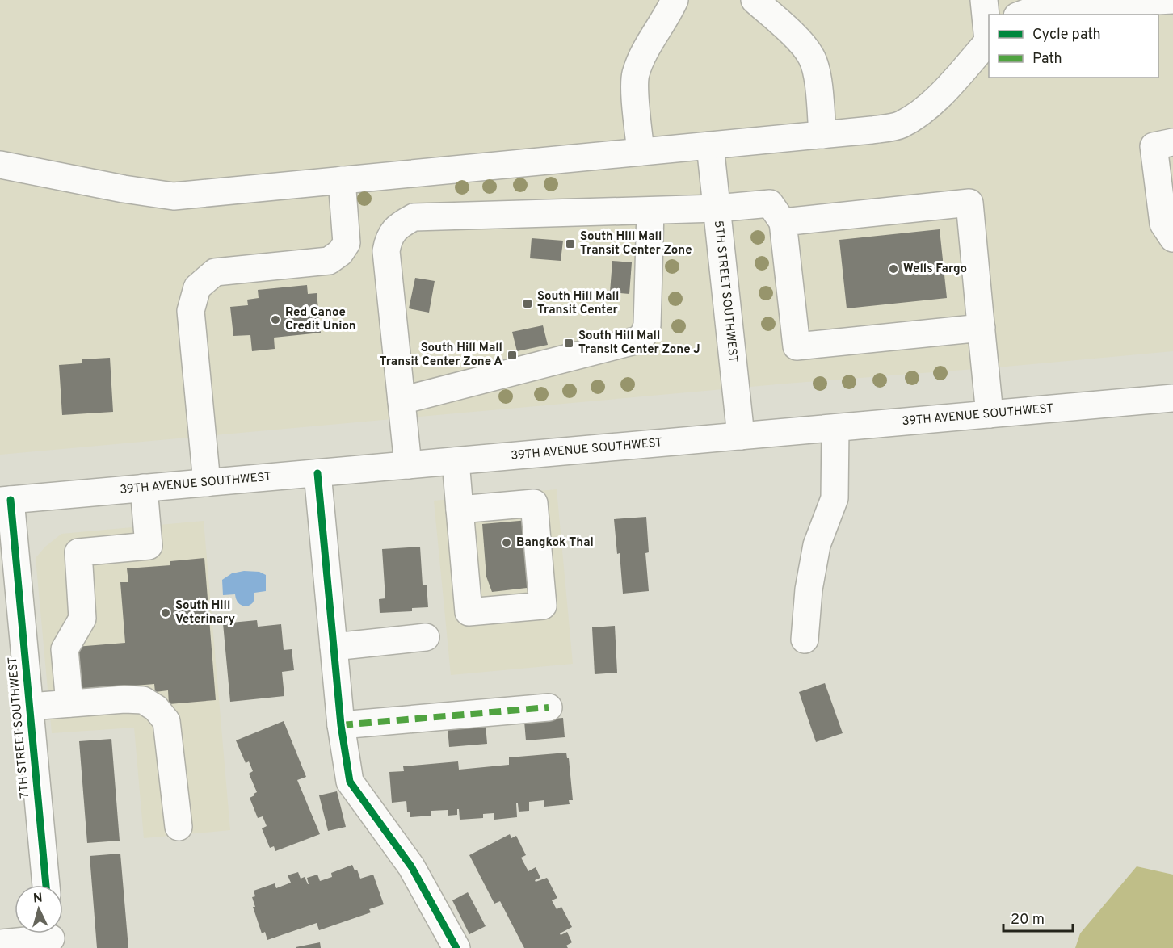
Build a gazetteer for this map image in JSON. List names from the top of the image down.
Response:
{
  "streets": {
    "main road": ["5TH STREET SOUTHWEST", "39TH AVENUE SOUTHWEST", "7TH STREET SOUTHWEST"]
  },
  "crossings": [
    ["5TH STREET SOUTHWEST", "39TH AVENUE SOUTHWEST"],
    ["39TH AVENUE SOUTHWEST", "7TH STREET SOUTHWEST"]
  ],
  "places": {
    "transit": [
      "South Hill Mall Transit Center Zone",
      "South Hill Mall Transit Center",
      "South Hill Mall Transit Center Zone J",
      "South Hill Mall Transit Center Zone A"
    ],
    "other": [
      "Wells Fargo",
      "Red Canoe Credit Union",
      "Bangkok Thai",
      "South Hill Veterinary"
    ]
  },
  "legend": ["Cycle path", "Path"],
  "scale_bar": "20 m",
  "north": "top"
}
